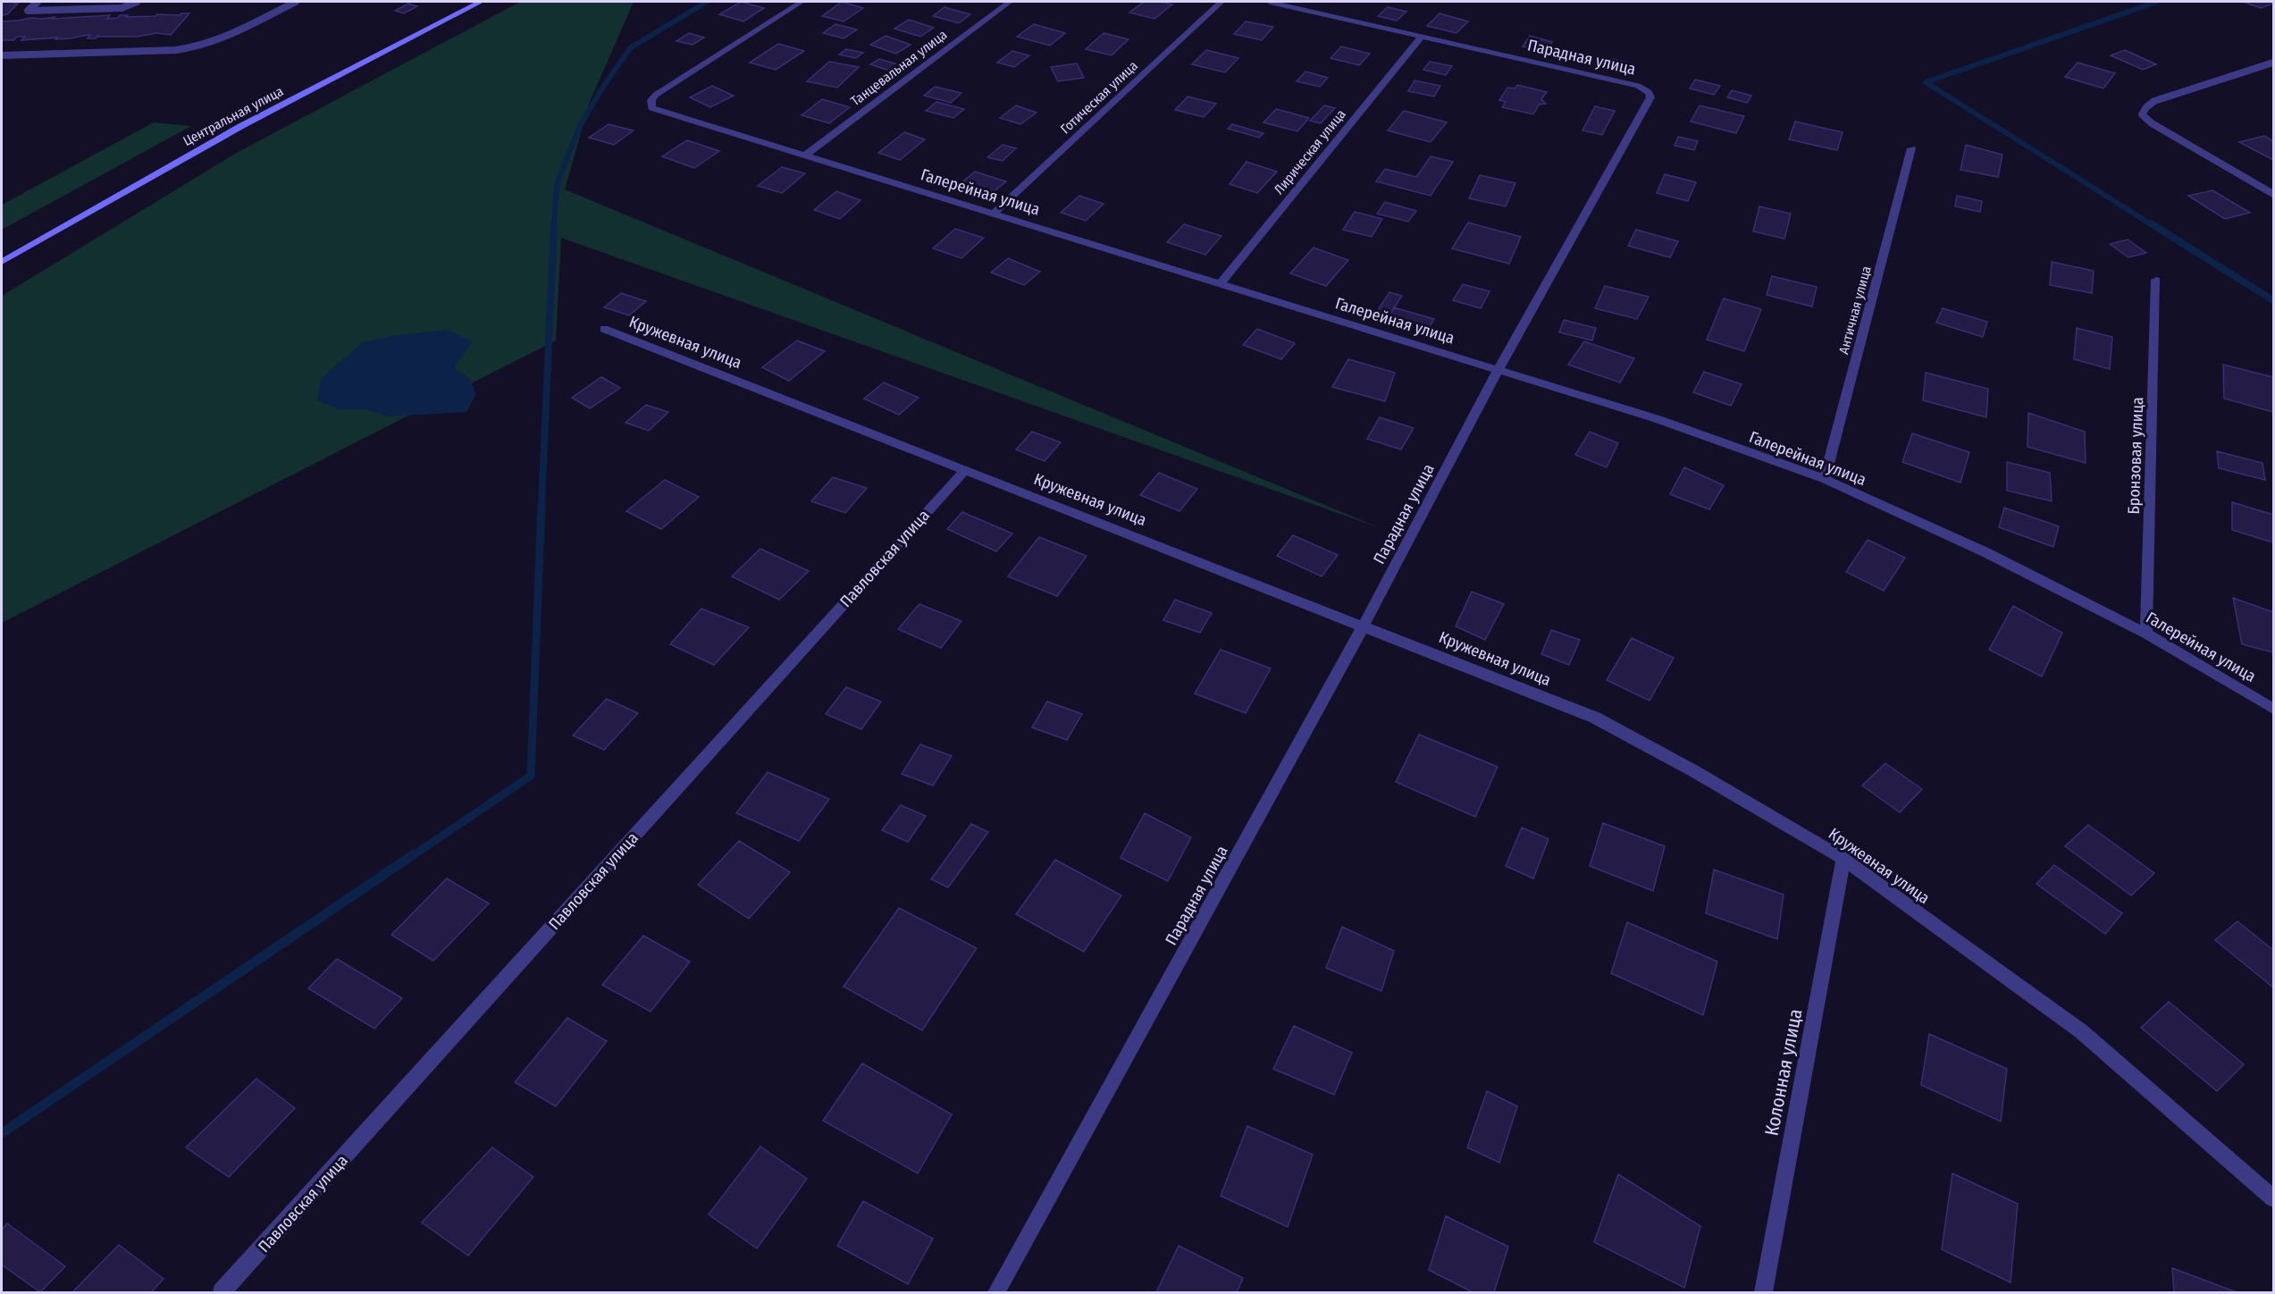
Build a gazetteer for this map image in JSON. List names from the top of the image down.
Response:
{
  "streets": {
    "main road": ["Центральная улица"],
    "street": [
      "Парадная улица",
      "Танцевальная улица",
      "Готическая улица",
      "Лирическая улица",
      "Галерейная улица",
      "Античная улица",
      "Кружевная улица",
      "Бронзовая улица",
      "Павловская улица",
      "Колонная улица"
    ]
  },
  "crossings": [
    ["Парадная улица", "Лирическая улица"],
    ["Парадная улица", "Галерейная улица"],
    ["Парадная улица", "Кружевная улица"],
    ["Танцевальная улица", "Галерейная улица"],
    ["Готическая улица", "Галерейная улица"],
    ["Лирическая улица", "Галерейная улица"],
    ["Галерейная улица", "Античная улица"],
    ["Галерейная улица", "Бронзовая улица"],
    ["Кружевная улица", "Павловская улица"],
    ["Кружевная улица", "Колонная улица"]
  ]
}
